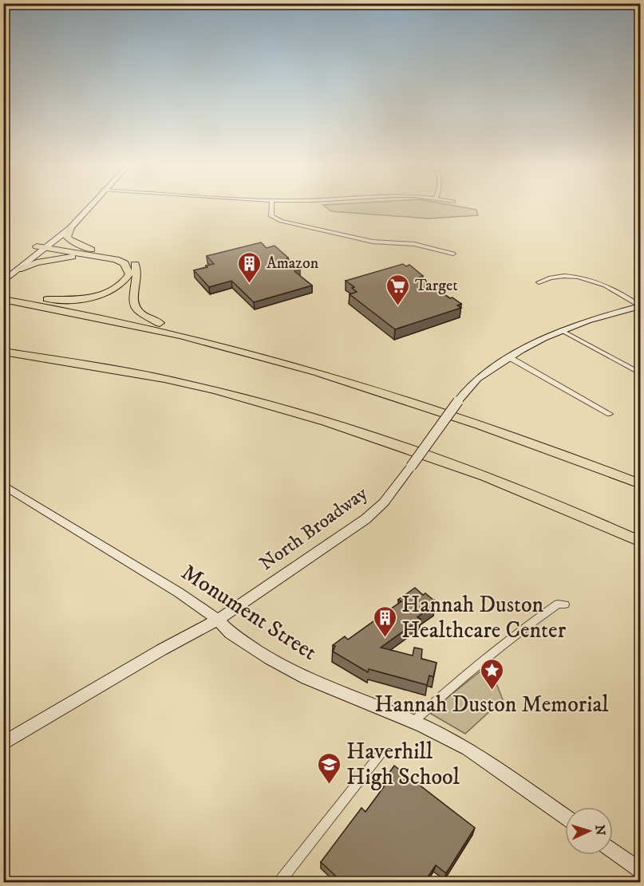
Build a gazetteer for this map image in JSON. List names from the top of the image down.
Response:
{
  "streets": {
    "main road": ["North Broadway", "Monument Street"]
  },
  "crossings": [
    ["North Broadway", "Monument Street"]
  ],
  "places": {
    "building": ["Amazon", "Hannah Duston Healthcare Center"],
    "supermarket": ["Target"],
    "place": ["Hannah Duston Memorial"],
    "school or university": ["Haverhill High School"]
  },
  "north": "right"
}
